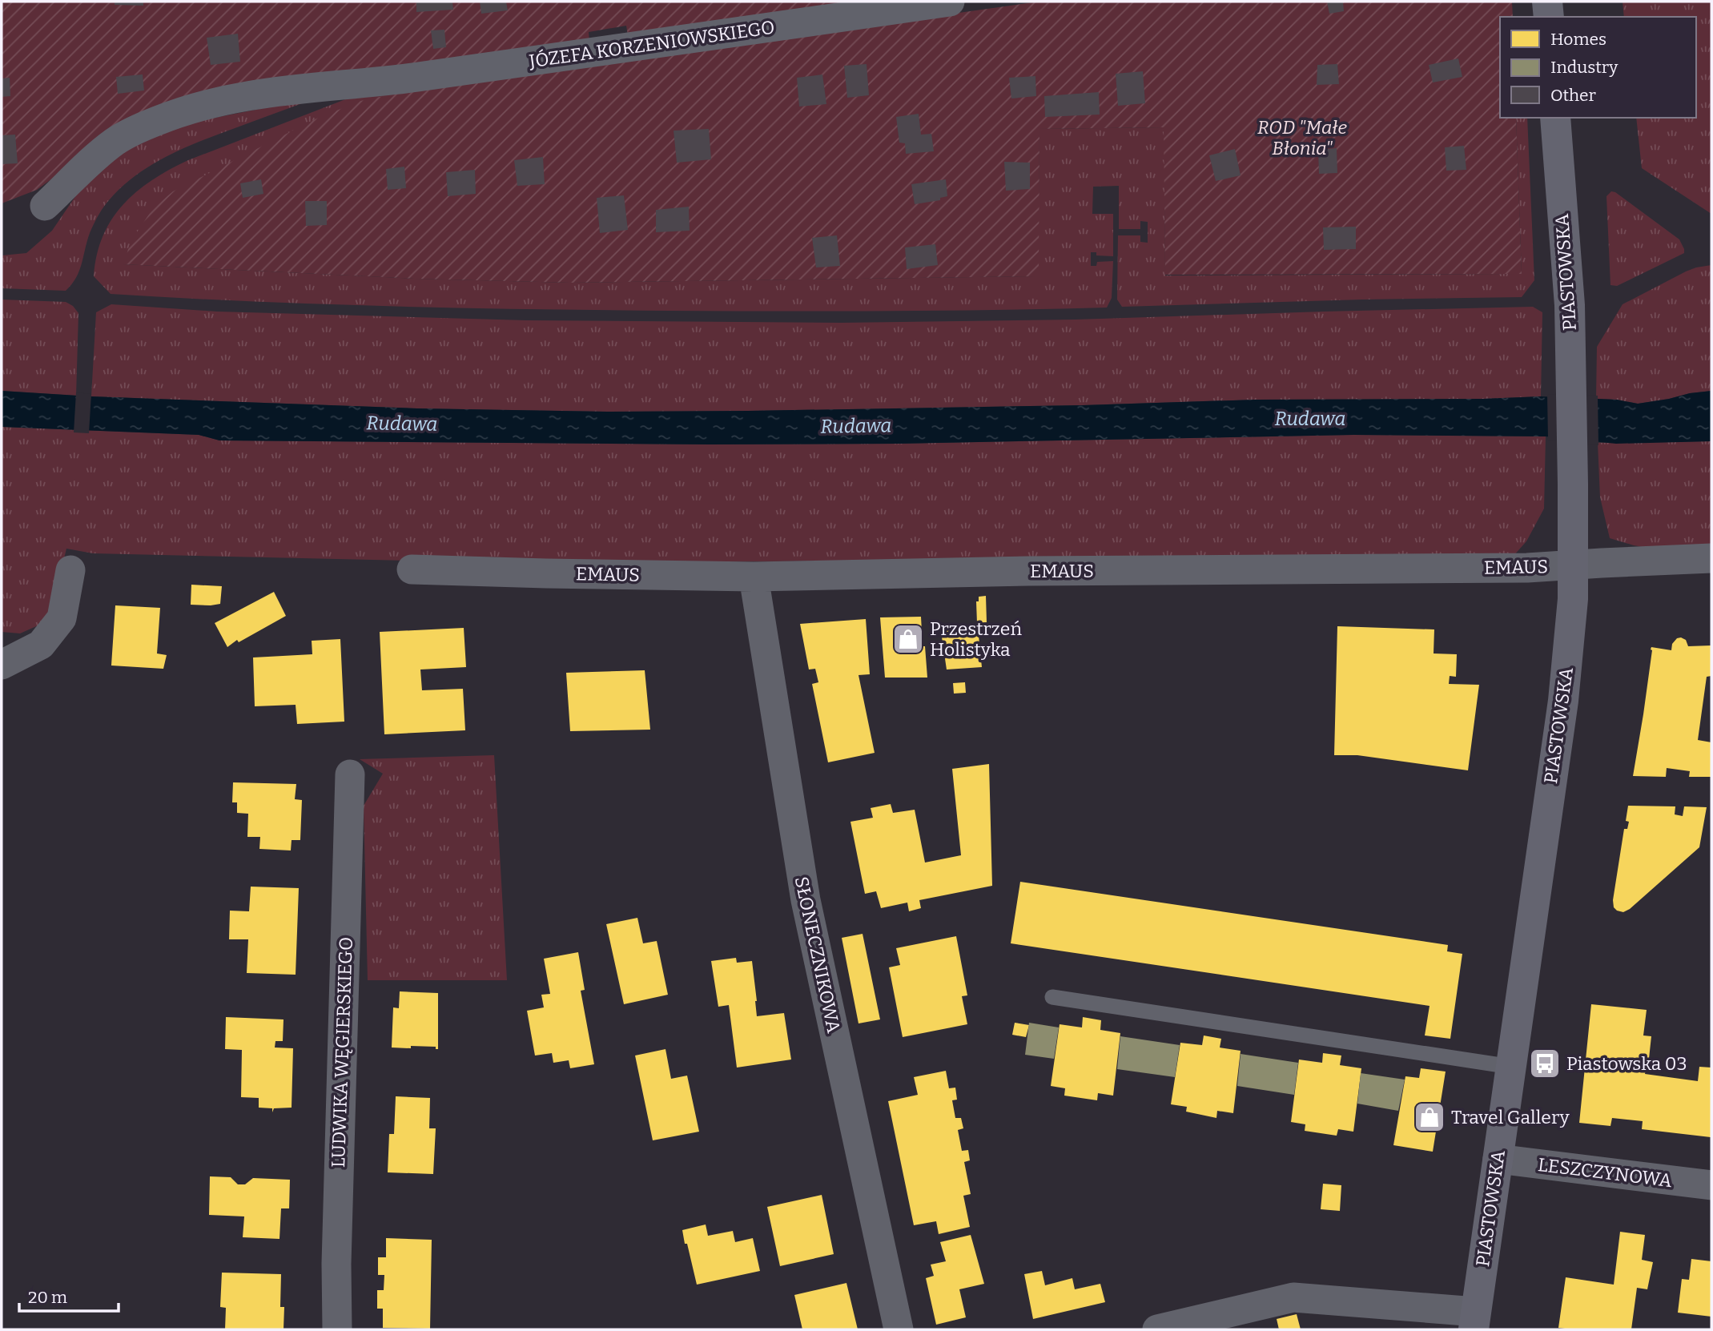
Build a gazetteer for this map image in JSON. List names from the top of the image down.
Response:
{
  "streets": {
    "street": [
      "JÓZEFA KORZENIOWSKIEGO",
      "PIASTOWSKA",
      "EMAUS",
      "SŁONECZNIKOWA",
      "LUDWIKA WĘGIERSKIEGO",
      "LESZCZYNOWA"
    ]
  },
  "crossings": [
    ["PIASTOWSKA", "EMAUS"],
    ["PIASTOWSKA", "LESZCZYNOWA"],
    ["EMAUS", "SŁONECZNIKOWA"]
  ],
  "water": ["Rudawa"],
  "parks": ["ROD \"Małe Błonia\""],
  "places": {
    "shop": ["Przestrzeń Holistyka", "Travel Gallery"],
    "bus stop": ["Piastowska 03"]
  },
  "legend": ["Homes", "Industry", "Other"],
  "scale_bar": "20 m"
}
